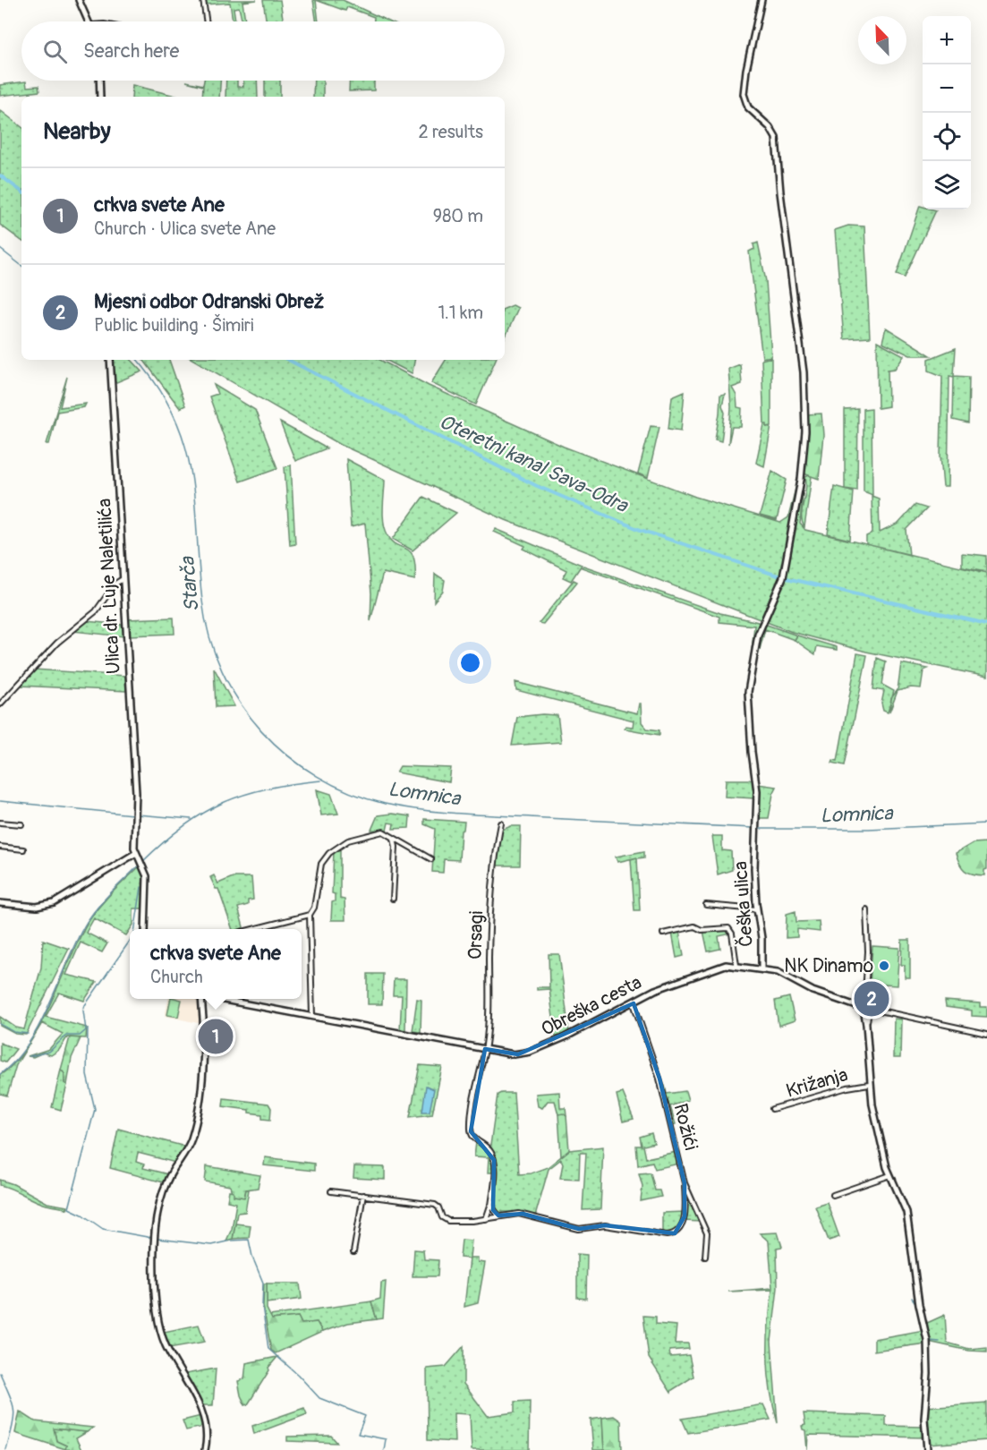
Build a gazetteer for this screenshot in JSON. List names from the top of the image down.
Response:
{
  "streets": {
    "street": [
      "Ulica dr. Luje Naletilića",
      "Češka ulica",
      "Orsagi",
      "Obreška cesta",
      "Križanja",
      "Rožići"
    ]
  },
  "crossings": [
    ["Češka ulica", "Obreška cesta"],
    ["Orsagi", "Obreška cesta"],
    ["Obreška cesta", "Rožići"]
  ],
  "water": ["Oteretni kanal Sava-Odra", "Starča", "Lomnica"],
  "places": ["NK Dinamo"],
  "north": "top left",
  "page": {
    "map_buttons": ["+", "−"],
    "search": "Search here",
    "heading": ["Nearby", "2 results"],
    "list": [
      {
        "mark": "1",
        "name": "crkva svete Ane",
        "note": "Church · Ulica svete Ane",
        "value": "980 m"
      },
      {
        "mark": "2",
        "name": "Mjesni odbor Odranski Obrež",
        "note": "Public building · Šimiri",
        "value": "1.1 km"
      }
    ],
    "popup": ["crkva svete Ane", "Church"],
    "pins": ["2", "1"]
  }
}
